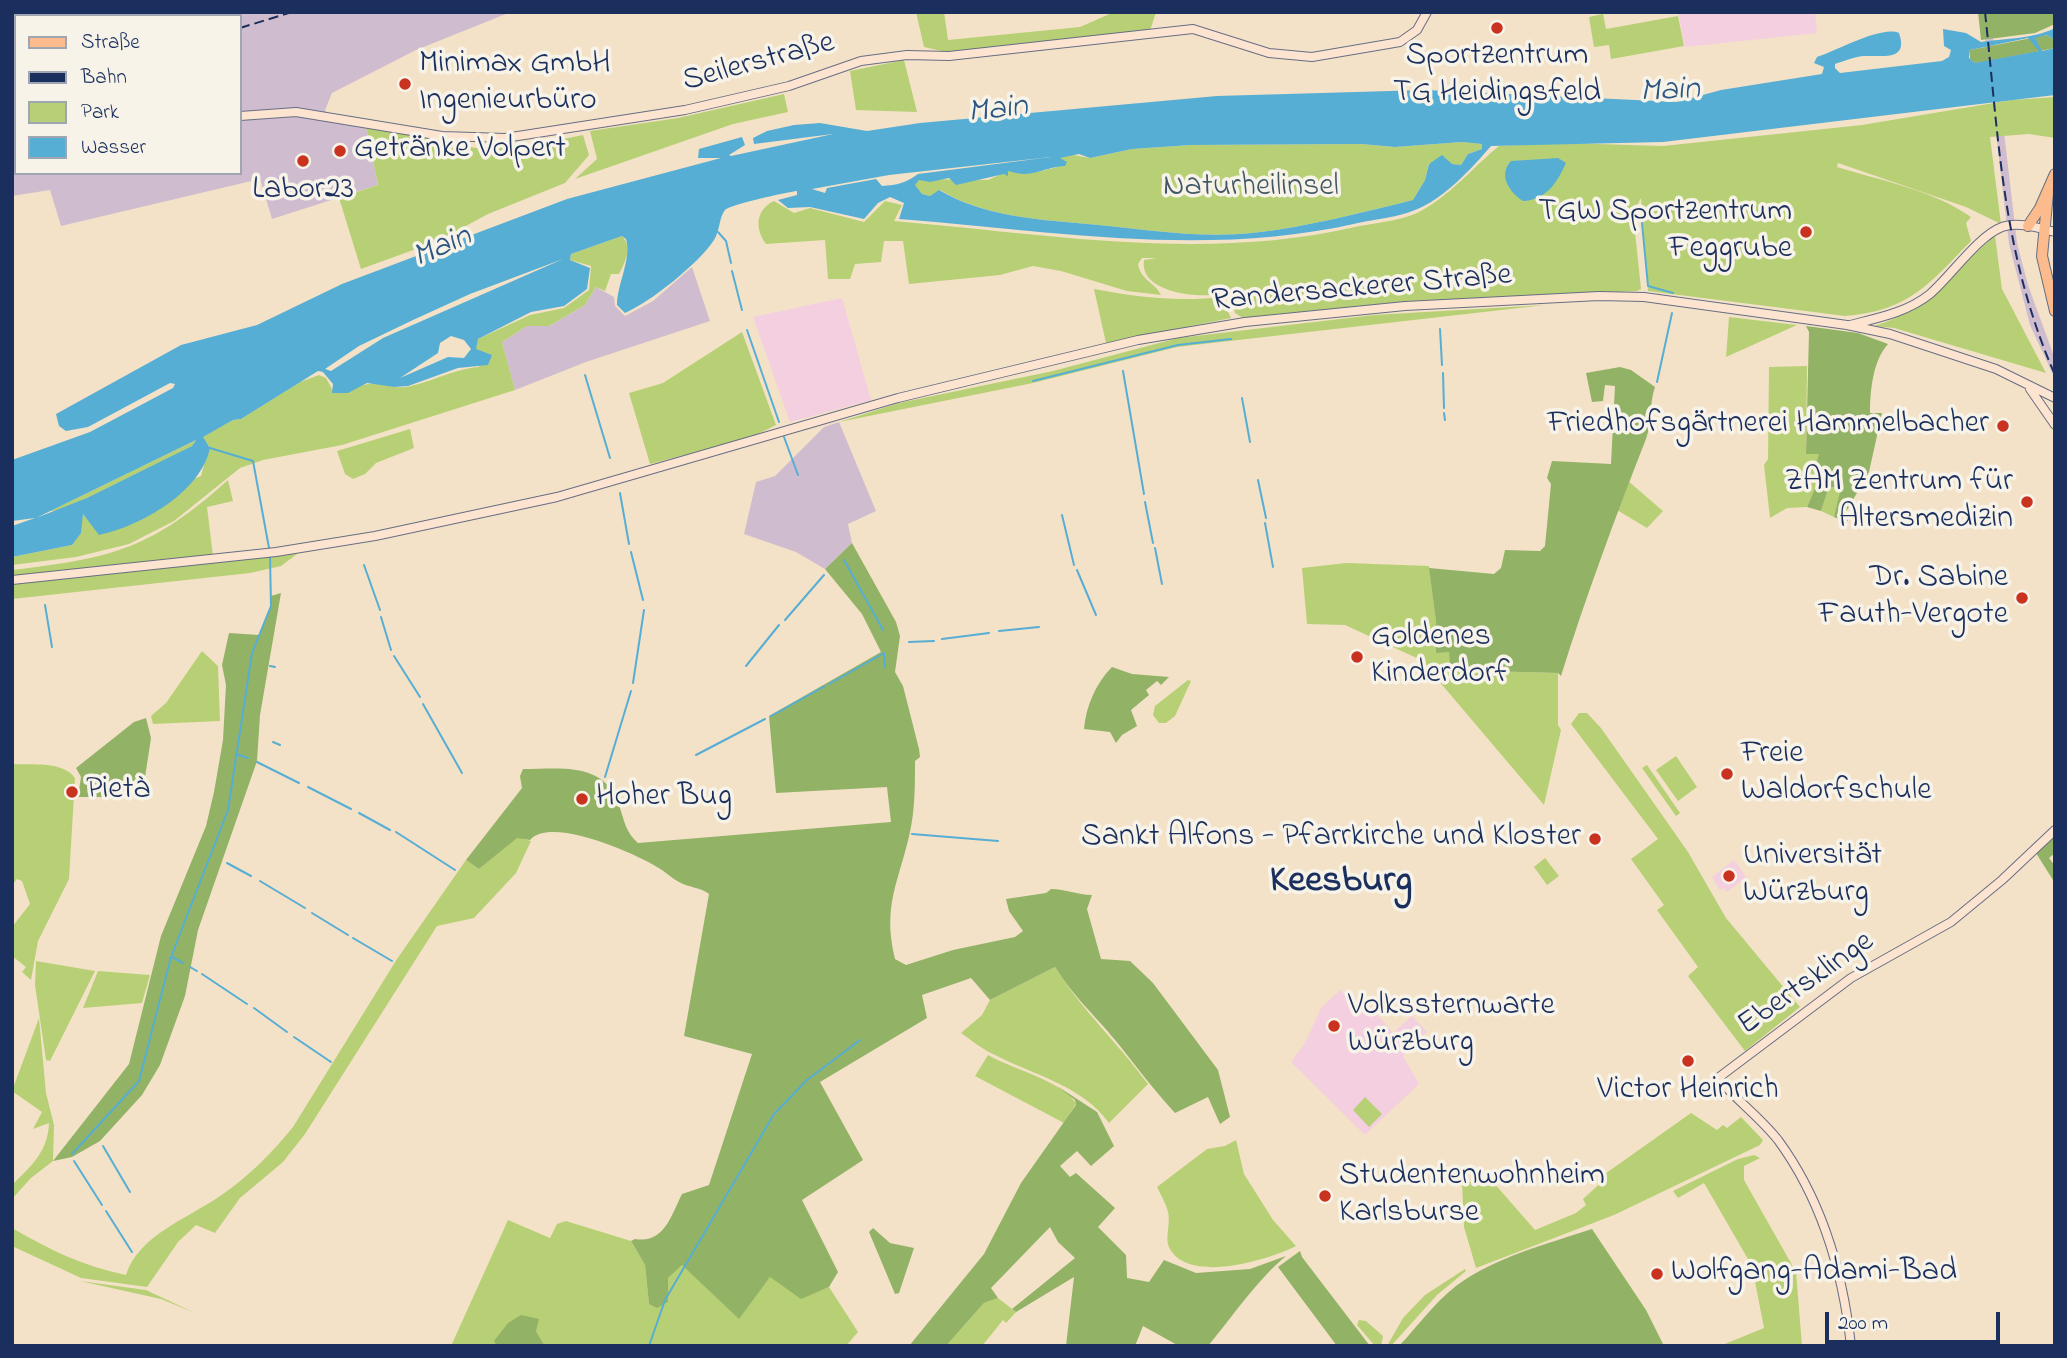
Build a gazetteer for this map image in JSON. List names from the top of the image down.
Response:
{
  "streets": {
    "main road": ["Seilerstraße", "Randersackerer Straße", "Ebertsklinge"]
  },
  "districts": ["Keesburg"],
  "water": ["Main"],
  "parks": ["Naturheilinsel"],
  "places": [
    "Sportzentrum TG Heidingsfeld",
    "Minimax GmbH Ingenieurbüro",
    "Getränke Volpert",
    "Labor23",
    "TGW Sportzentrum Feggrube",
    "Friedhofsgärtnerei Hammelbacher",
    "ZAM Zentrum für Altersmedizin",
    "Dr. Sabine Fauth-Vergote",
    "Goldenes Kinderdorf",
    "Freie Waldorfschule",
    "Pietà",
    "Hoher Bug",
    "Sankt Alfons - Pfarrkirche und Kloster",
    "Universität Würzburg",
    "Volkssternwarte Würzburg",
    "Victor Heinrich",
    "Studentenwohnheim Karlsburse",
    "Wolfgang-Adami-Bad"
  ],
  "legend": [
    "Straße",
    "Bahn",
    "Park",
    "Wasser"
  ],
  "scale_bar": "200 m"
}
